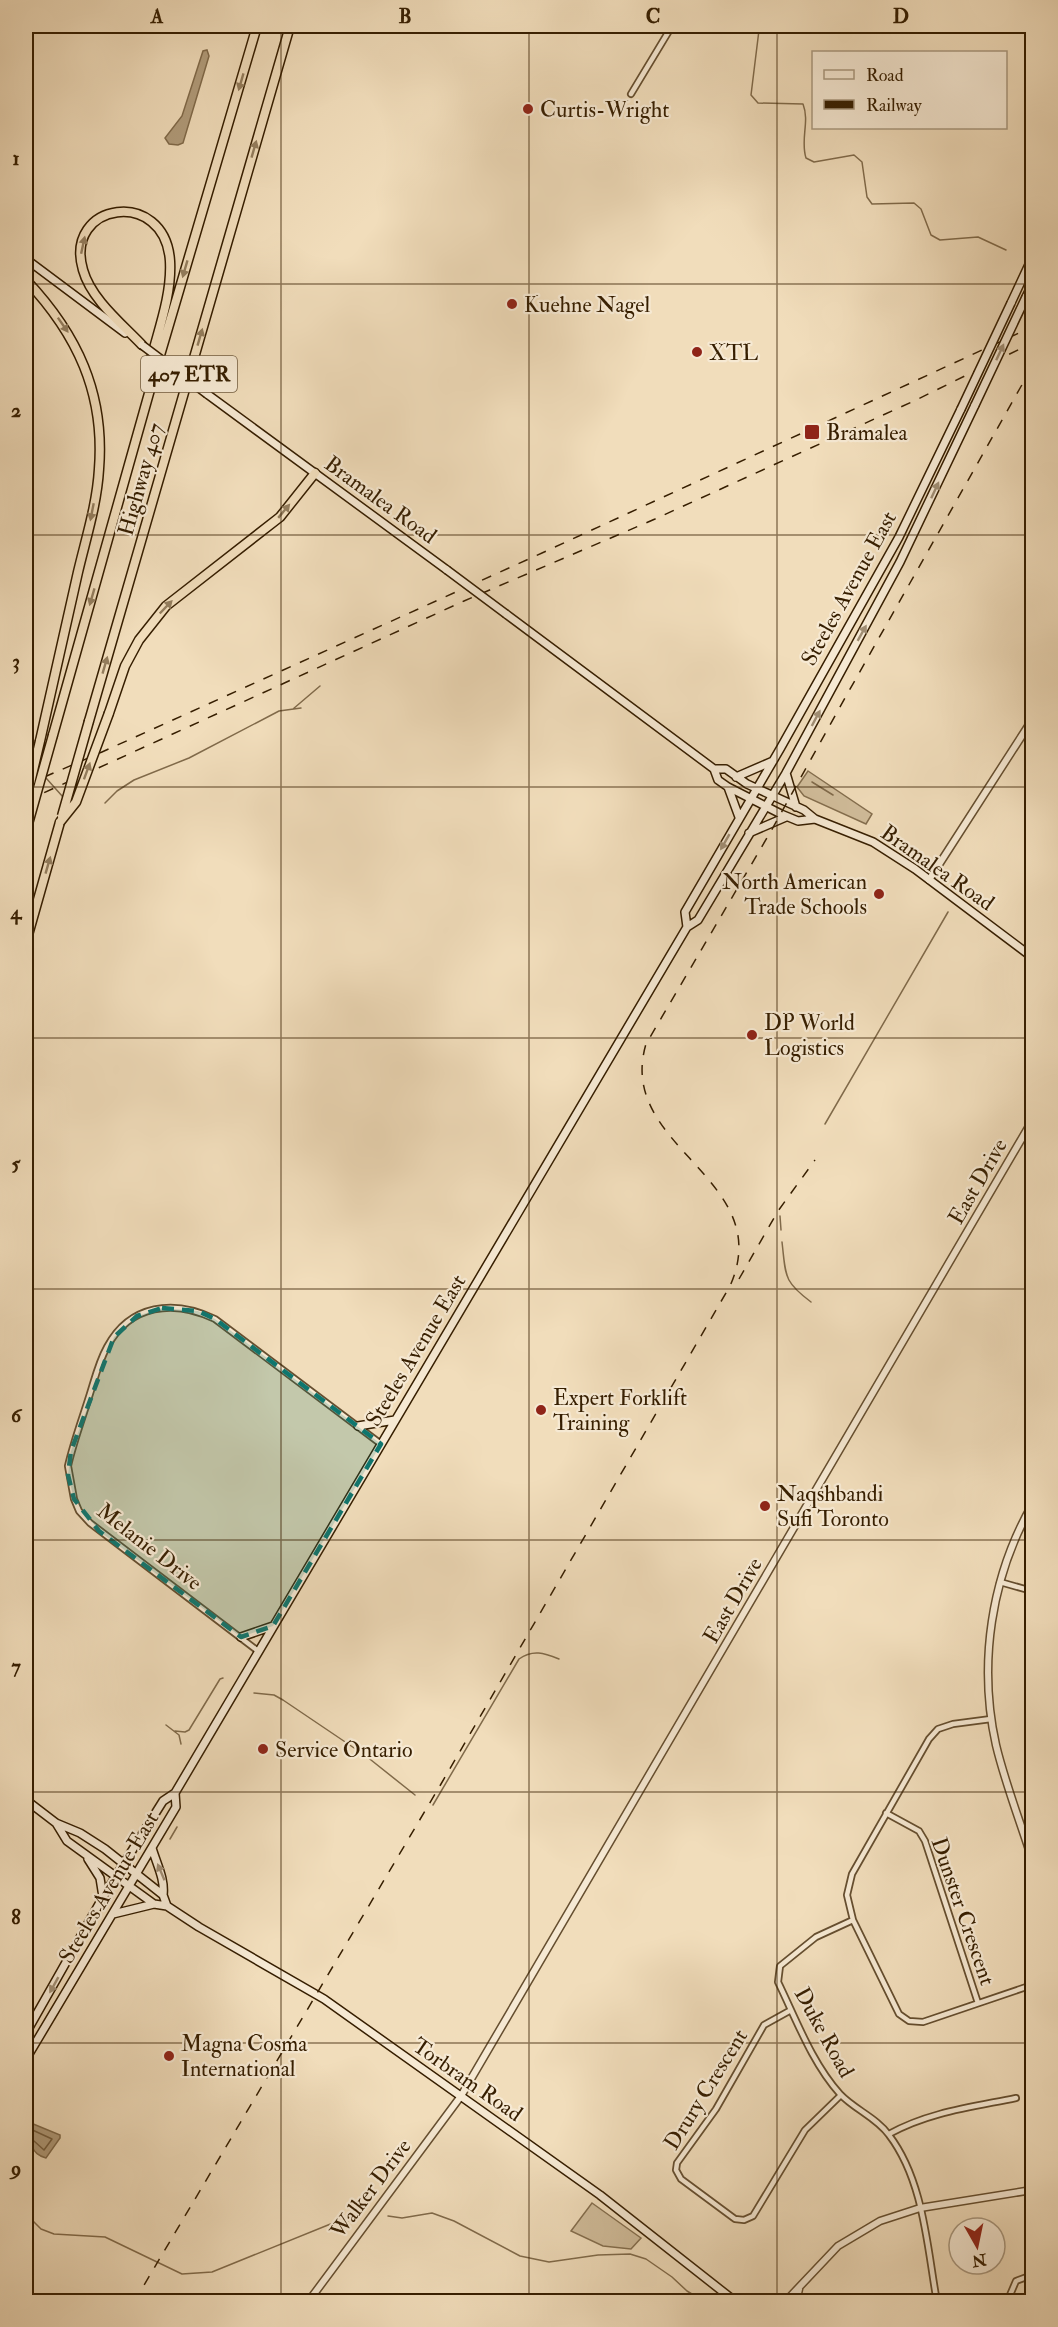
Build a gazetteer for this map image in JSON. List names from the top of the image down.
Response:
{
  "streets": {
    "highway": ["407 ETR", "Highway 407"],
    "main road": ["Bramalea Road", "Steeles Avenue East", "Torbram Road"],
    "street": [
      "East Drive",
      "Melanie Drive",
      "Dunster Crescent",
      "Duke Road",
      "Drury Crescent",
      "Walker Drive"
    ]
  },
  "crossings": [
    ["Bramalea Road", "Steeles Avenue East"],
    ["Steeles Avenue East", "Melanie Drive"],
    ["Steeles Avenue East", "Torbram Road"],
    ["East Drive", "Torbram Road"],
    ["East Drive", "Walker Drive"],
    ["Duke Road", "Drury Crescent"],
    ["Torbram Road", "Walker Drive"]
  ],
  "places": {
    "other": [
      "Curtis-Wright",
      "Kuehne Nagel",
      "XTL",
      "North American Trade Schools",
      "DP World Logistics",
      "Expert Forklift Training",
      "Naqshbandi Sufi Toronto",
      "Service Ontario",
      "Magna Cosma International"
    ],
    "transit": ["Bramalea"]
  },
  "legend": ["Road", "Railway"],
  "north": "bottom",
  "grid": {
    "columns": [
      "A",
      "B",
      "C",
      "D"
    ],
    "rows": [
      "1",
      "2",
      "3",
      "4",
      "5",
      "6",
      "7",
      "8",
      "9"
    ]
  }
}
